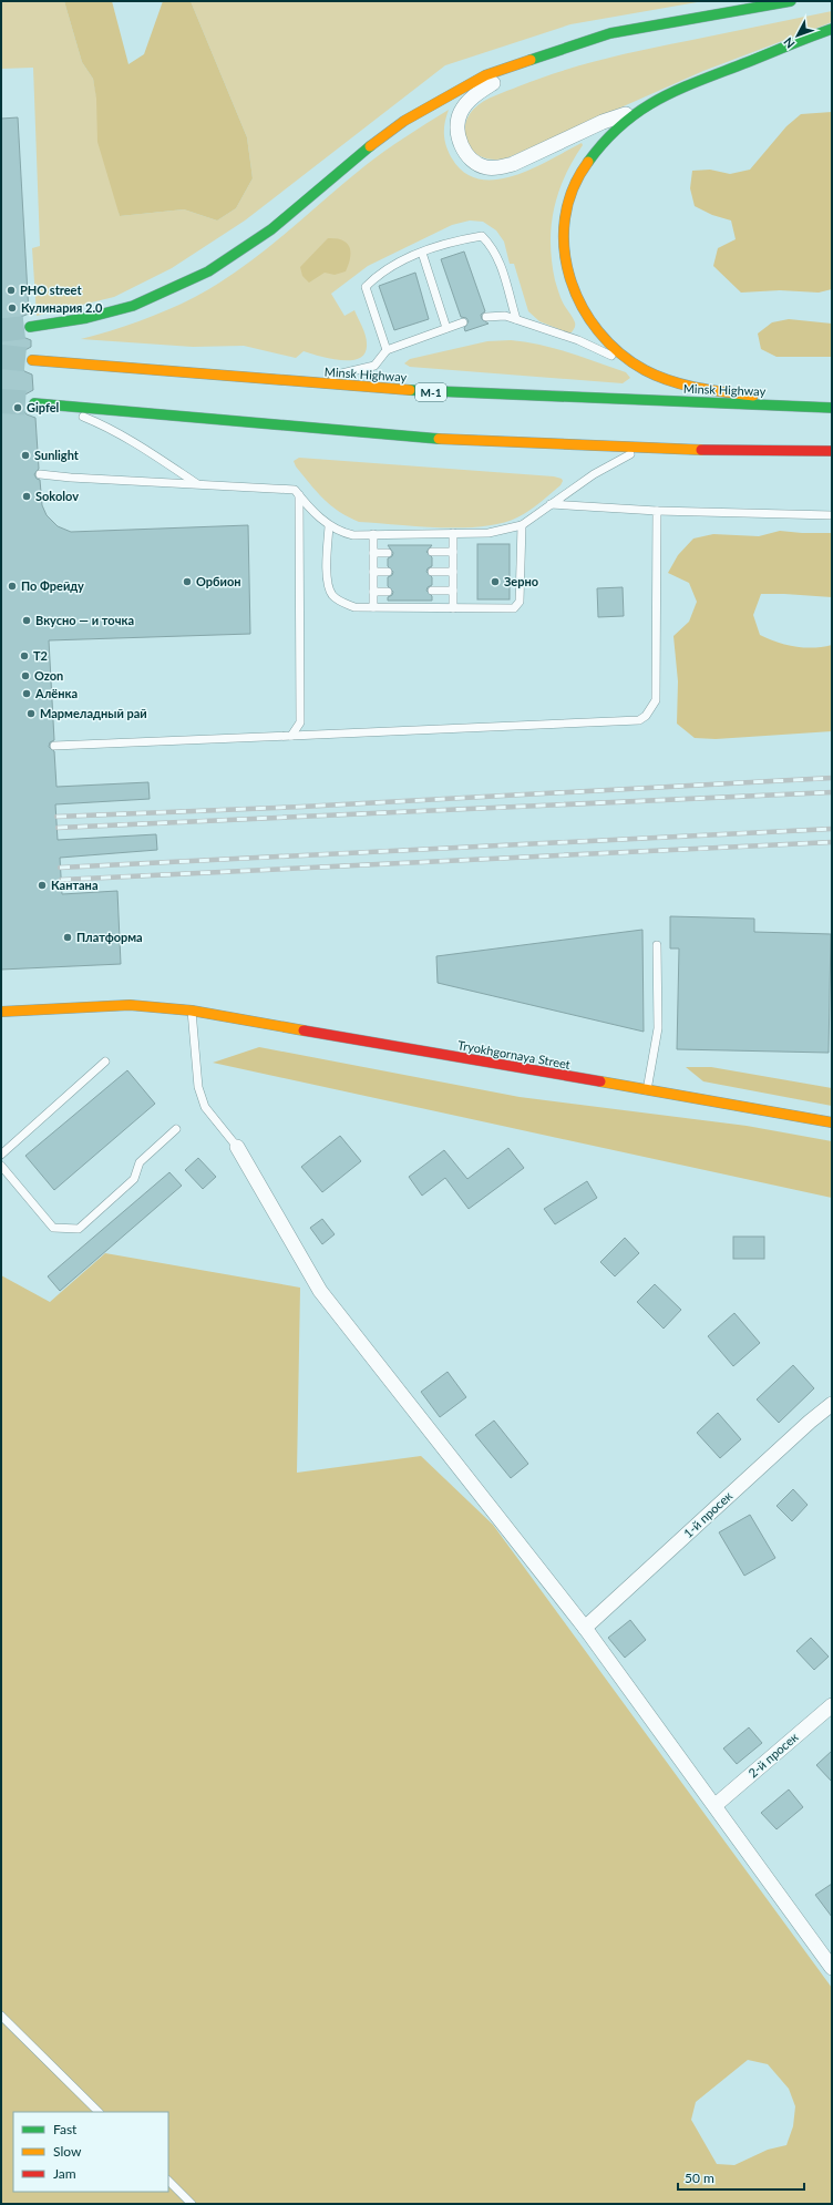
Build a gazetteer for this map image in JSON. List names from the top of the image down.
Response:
{
  "streets": {
    "main road": ["Minsk Highway", "М-1", "Tryokhgornaya Street"],
    "street": ["1-й просек", "2-й просек"]
  },
  "places": [
    "PHO street",
    "Кулинария 2.0",
    "Gipfel",
    "Sunlight",
    "Sokolov",
    "Орбион",
    "Зерно",
    "По Фрейду",
    "Вкусно — и точка",
    "T2",
    "Ozon",
    "Алёнка",
    "Мармеладный рай",
    "Кантана",
    "Платформа"
  ],
  "legend": ["Fast", "Slow", "Jam"],
  "scale_bar": "50 m",
  "north": "bottom left"
}
